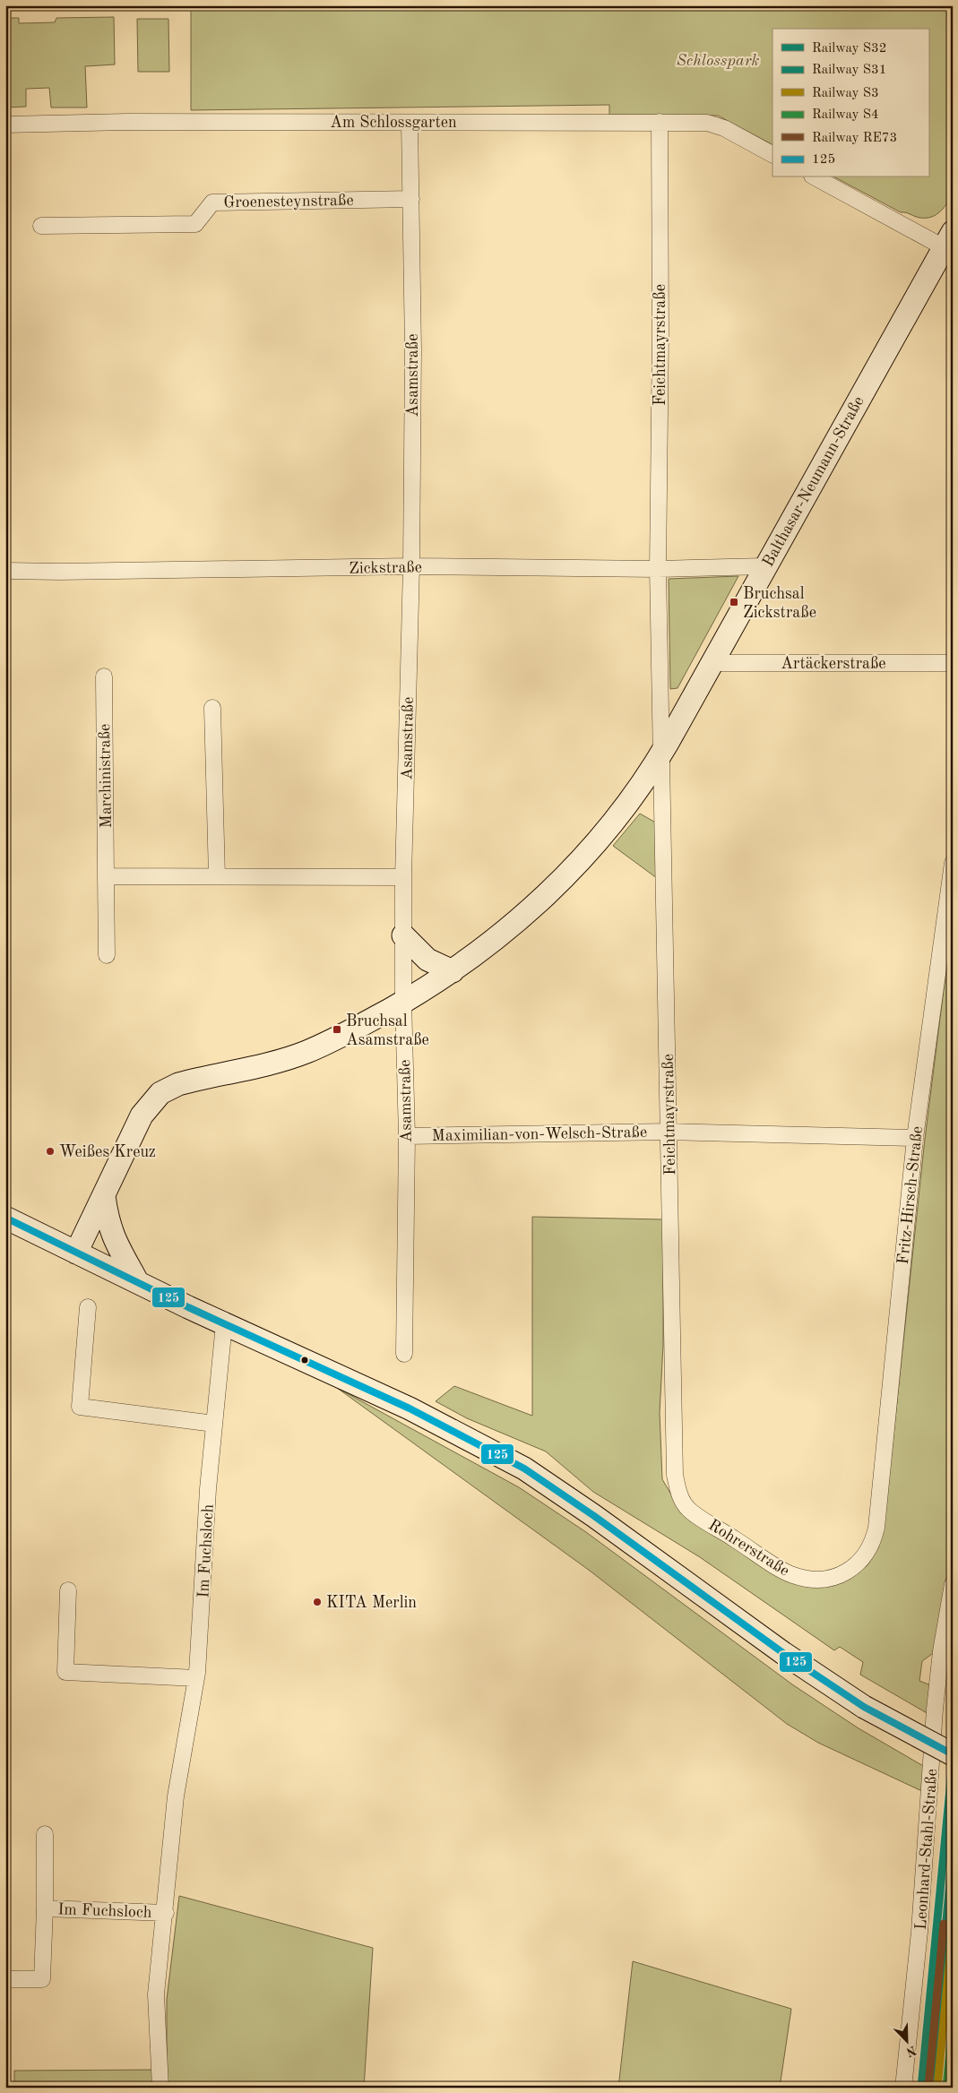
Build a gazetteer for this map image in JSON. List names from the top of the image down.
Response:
{
  "streets": {
    "street": [
      "Am Schlossgarten",
      "Groenesteynstraße",
      "Feichtmayrstraße",
      "Asamstraße",
      "Balthasar-Neumann-Straße",
      "Zickstraße",
      "Artäckerstraße",
      "Marchinistraße",
      "Maximilian-von-Welsch-Straße",
      "Fritz-Hirsch-Straße",
      "Rohrerstraße",
      "Im Fuchsloch",
      "Leonhard-Stahl-Straße"
    ]
  },
  "crossings": [
    ["Am Schlossgarten", "Feichtmayrstraße"],
    ["Am Schlossgarten", "Asamstraße"],
    ["Groenesteynstraße", "Asamstraße"],
    ["Feichtmayrstraße", "Balthasar-Neumann-Straße"],
    ["Feichtmayrstraße", "Zickstraße"],
    ["Feichtmayrstraße", "Maximilian-von-Welsch-Straße"],
    ["Feichtmayrstraße", "Rohrerstraße"],
    ["Asamstraße", "Balthasar-Neumann-Straße"],
    ["Asamstraße", "Zickstraße"],
    ["Asamstraße", "Maximilian-von-Welsch-Straße"],
    ["Balthasar-Neumann-Straße", "Zickstraße"],
    ["Balthasar-Neumann-Straße", "Artäckerstraße"],
    ["Maximilian-von-Welsch-Straße", "Fritz-Hirsch-Straße"],
    ["Fritz-Hirsch-Straße", "Rohrerstraße"]
  ],
  "parks": ["Schlosspark"],
  "places": {
    "transit": ["Bruchsal Zickstraße", "Bruchsal Asamstraße"],
    "other": ["Weißes Kreuz", "KITA Merlin"]
  },
  "lines": [
    "transit line 125",
    "rail line S32",
    "rail line S31",
    "rail line RE73",
    "rail line S3",
    "rail line S4"
  ],
  "legend": [
    "Railway S32",
    "Railway S31",
    "Railway S3",
    "Railway S4",
    "Railway RE73",
    "125"
  ],
  "north": "bottom right"
}
